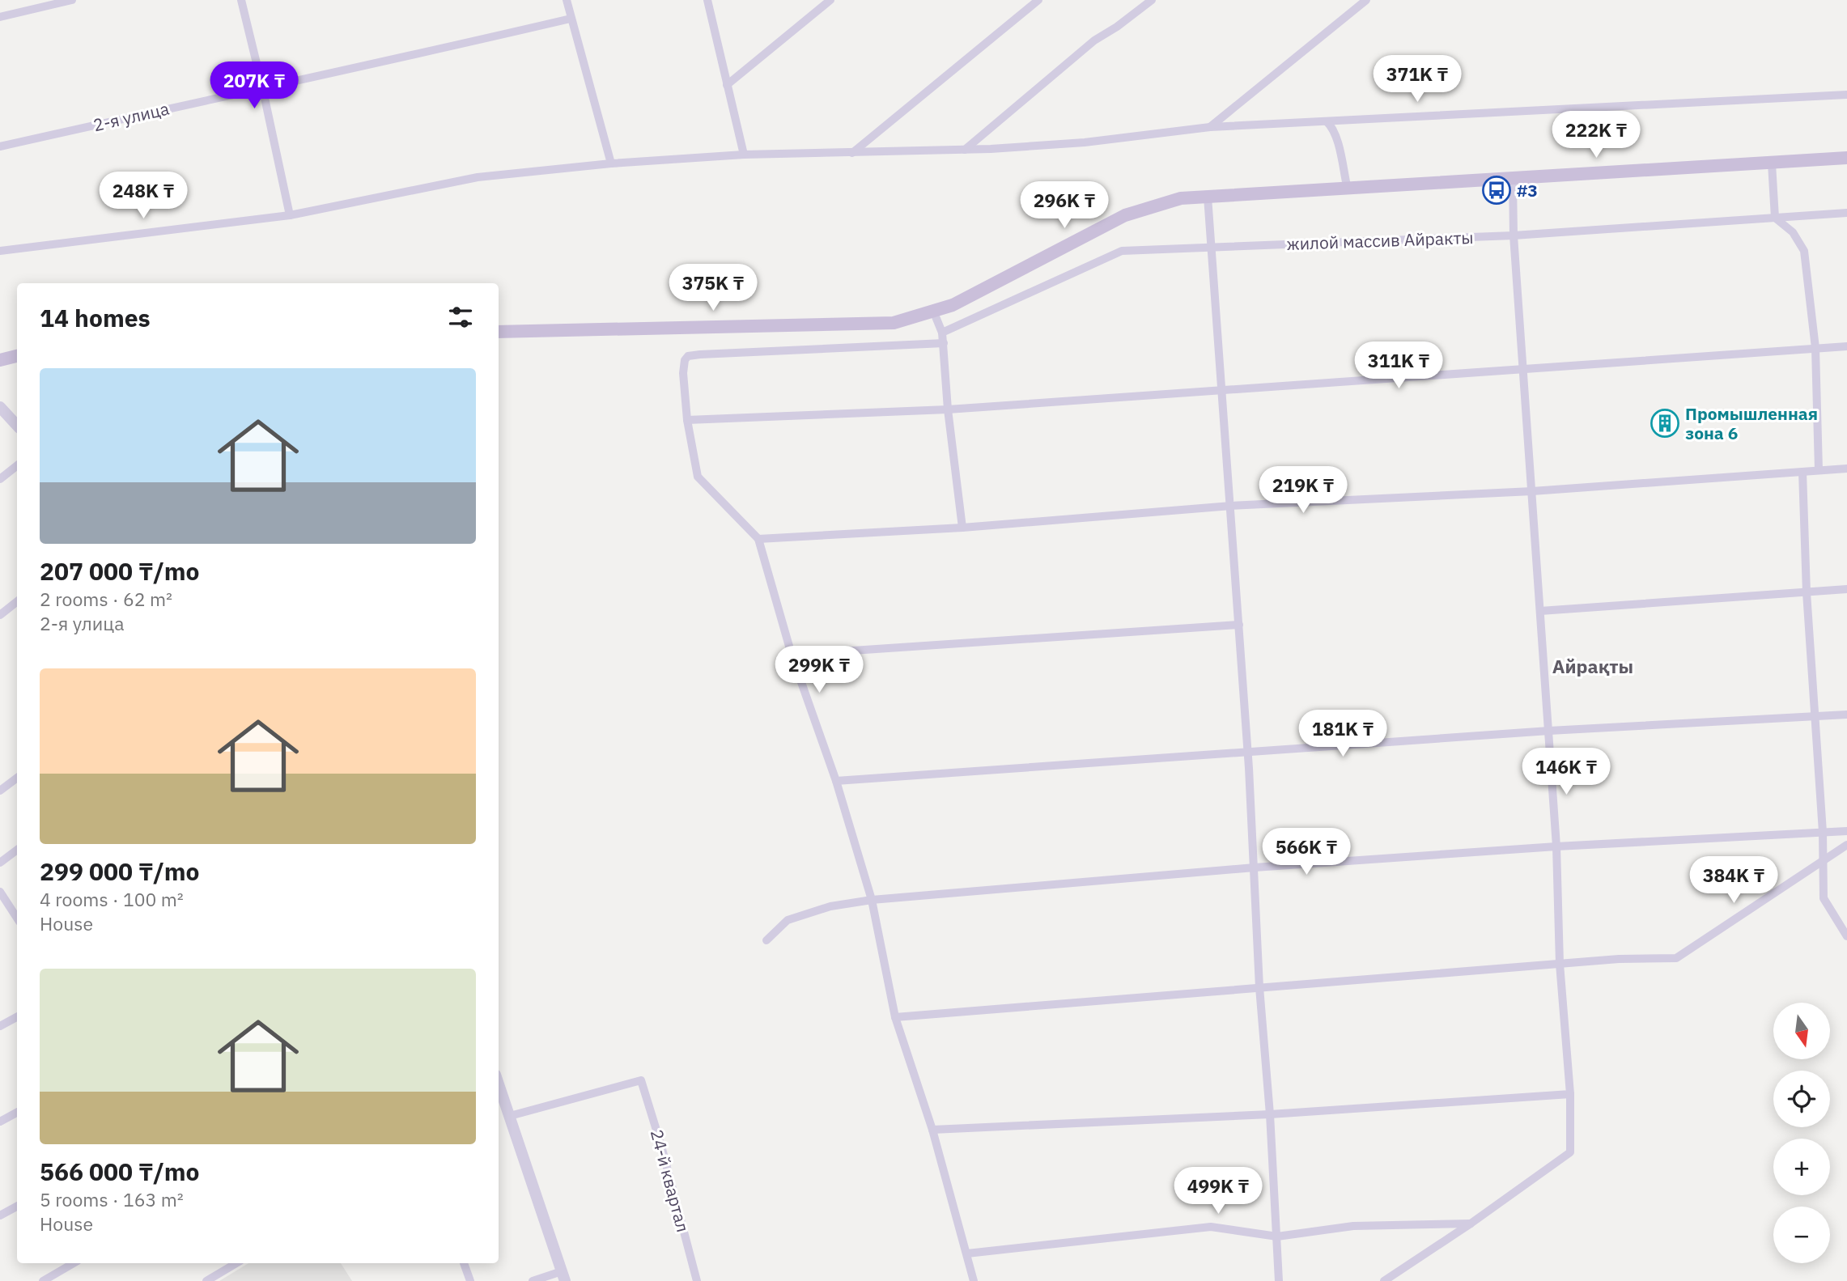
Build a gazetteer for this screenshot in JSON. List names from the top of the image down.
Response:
{
  "streets": {
    "street": ["2-я улица", "жилой массив Айракты", "24-й квартал"]
  },
  "districts": ["Айрақты"],
  "places": {
    "bus stop": ["#3"],
    "building": ["Промышленная зона 6"]
  },
  "north": "bottom",
  "page": {
    "price": [
      "371K ₸",
      "207K ₸",
      "222K ₸",
      "248K ₸",
      "296K ₸",
      "375K ₸",
      "311K ₸",
      "219K ₸",
      "299K ₸",
      "181K ₸",
      "146K ₸",
      "566K ₸",
      "384K ₸",
      "499K ₸"
    ],
    "heading": "14 homes",
    "list": [
      {
        "name": "207 000 ₸/mo",
        "note": "2 rooms · 62 m² · 2-я улица"
      },
      {
        "name": "299 000 ₸/mo",
        "note": "4 rooms · 100 m² · House"
      },
      {
        "name": "566 000 ₸/mo",
        "note": "5 rooms · 163 m² · House"
      }
    ],
    "map_buttons": ["+", "−"]
  }
}
